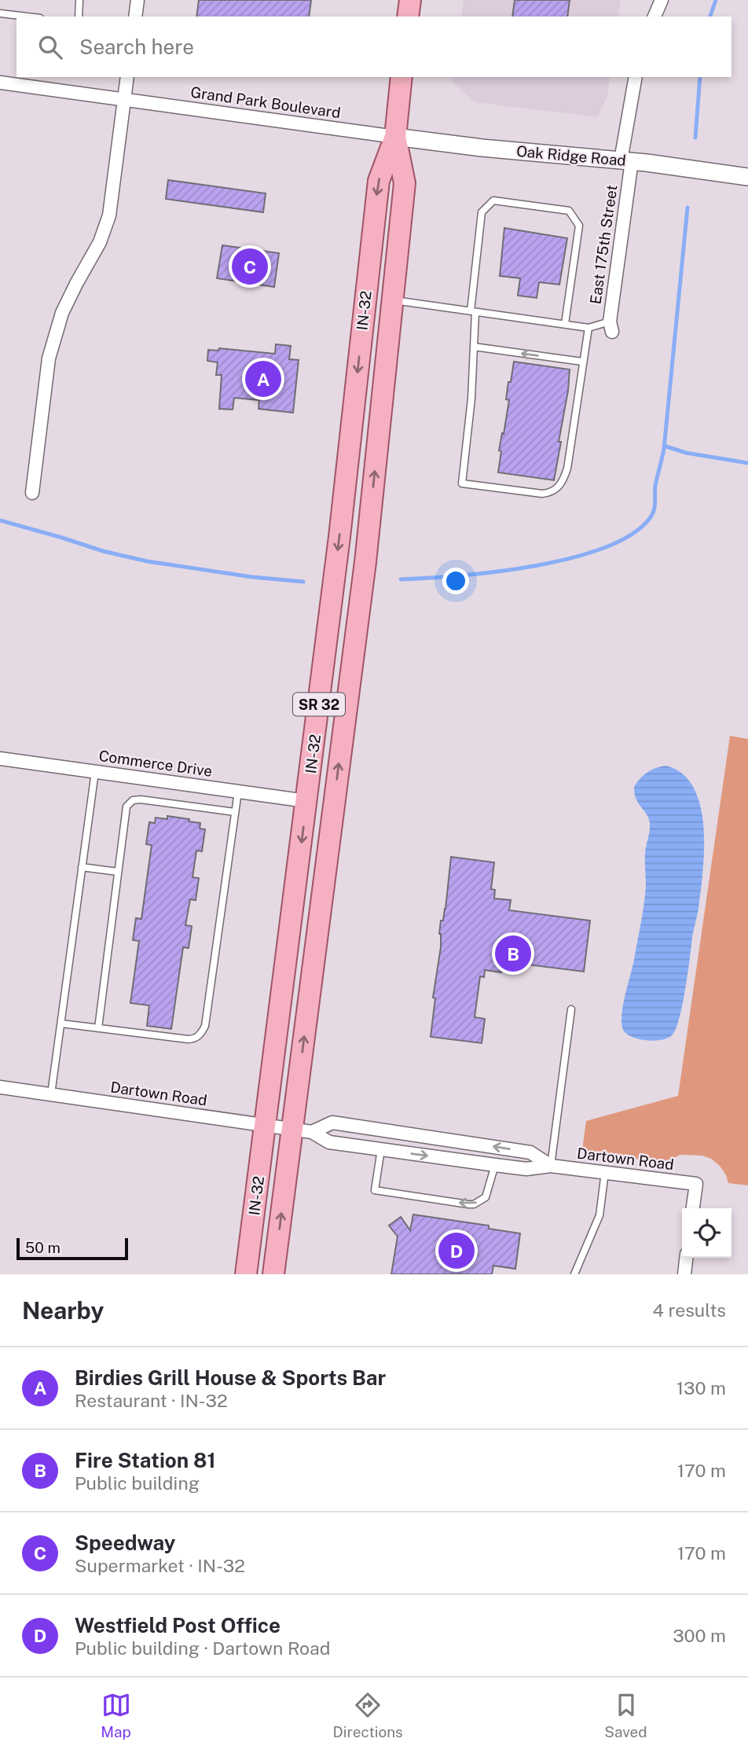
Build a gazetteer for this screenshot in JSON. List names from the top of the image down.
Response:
{
  "streets": {
    "main road": ["IN-32", "SR 32"],
    "street": [
      "Grand Park Boulevard",
      "Oak Ridge Road",
      "East 175th Street",
      "Commerce Drive",
      "Dartown Road"
    ]
  },
  "crossings": [
    ["Grand Park Boulevard", "Oak Ridge Road"],
    ["Grand Park Boulevard", "IN-32"],
    ["Oak Ridge Road", "East 175th Street"],
    ["Oak Ridge Road", "IN-32"],
    ["IN-32", "Commerce Drive"],
    ["IN-32", "Dartown Road"]
  ],
  "scale_bar": "50 m",
  "page": {
    "search": "Search here",
    "pins": [
      "C",
      "A",
      "B",
      "D"
    ],
    "scale": "50 m",
    "heading": ["Nearby", "4 results"],
    "list": [
      {
        "mark": "A",
        "name": "Birdies Grill House & Sports Bar",
        "note": "Restaurant · IN-32",
        "value": "130 m"
      },
      {
        "mark": "B",
        "name": "Fire Station 81",
        "note": "Public building",
        "value": "170 m"
      },
      {
        "mark": "C",
        "name": "Speedway",
        "note": "Supermarket · IN-32",
        "value": "170 m"
      },
      {
        "mark": "D",
        "name": "Westfield Post Office",
        "note": "Public building · Dartown Road",
        "value": "300 m"
      }
    ],
    "nav": ["Map", "Directions", "Saved"]
  }
}
